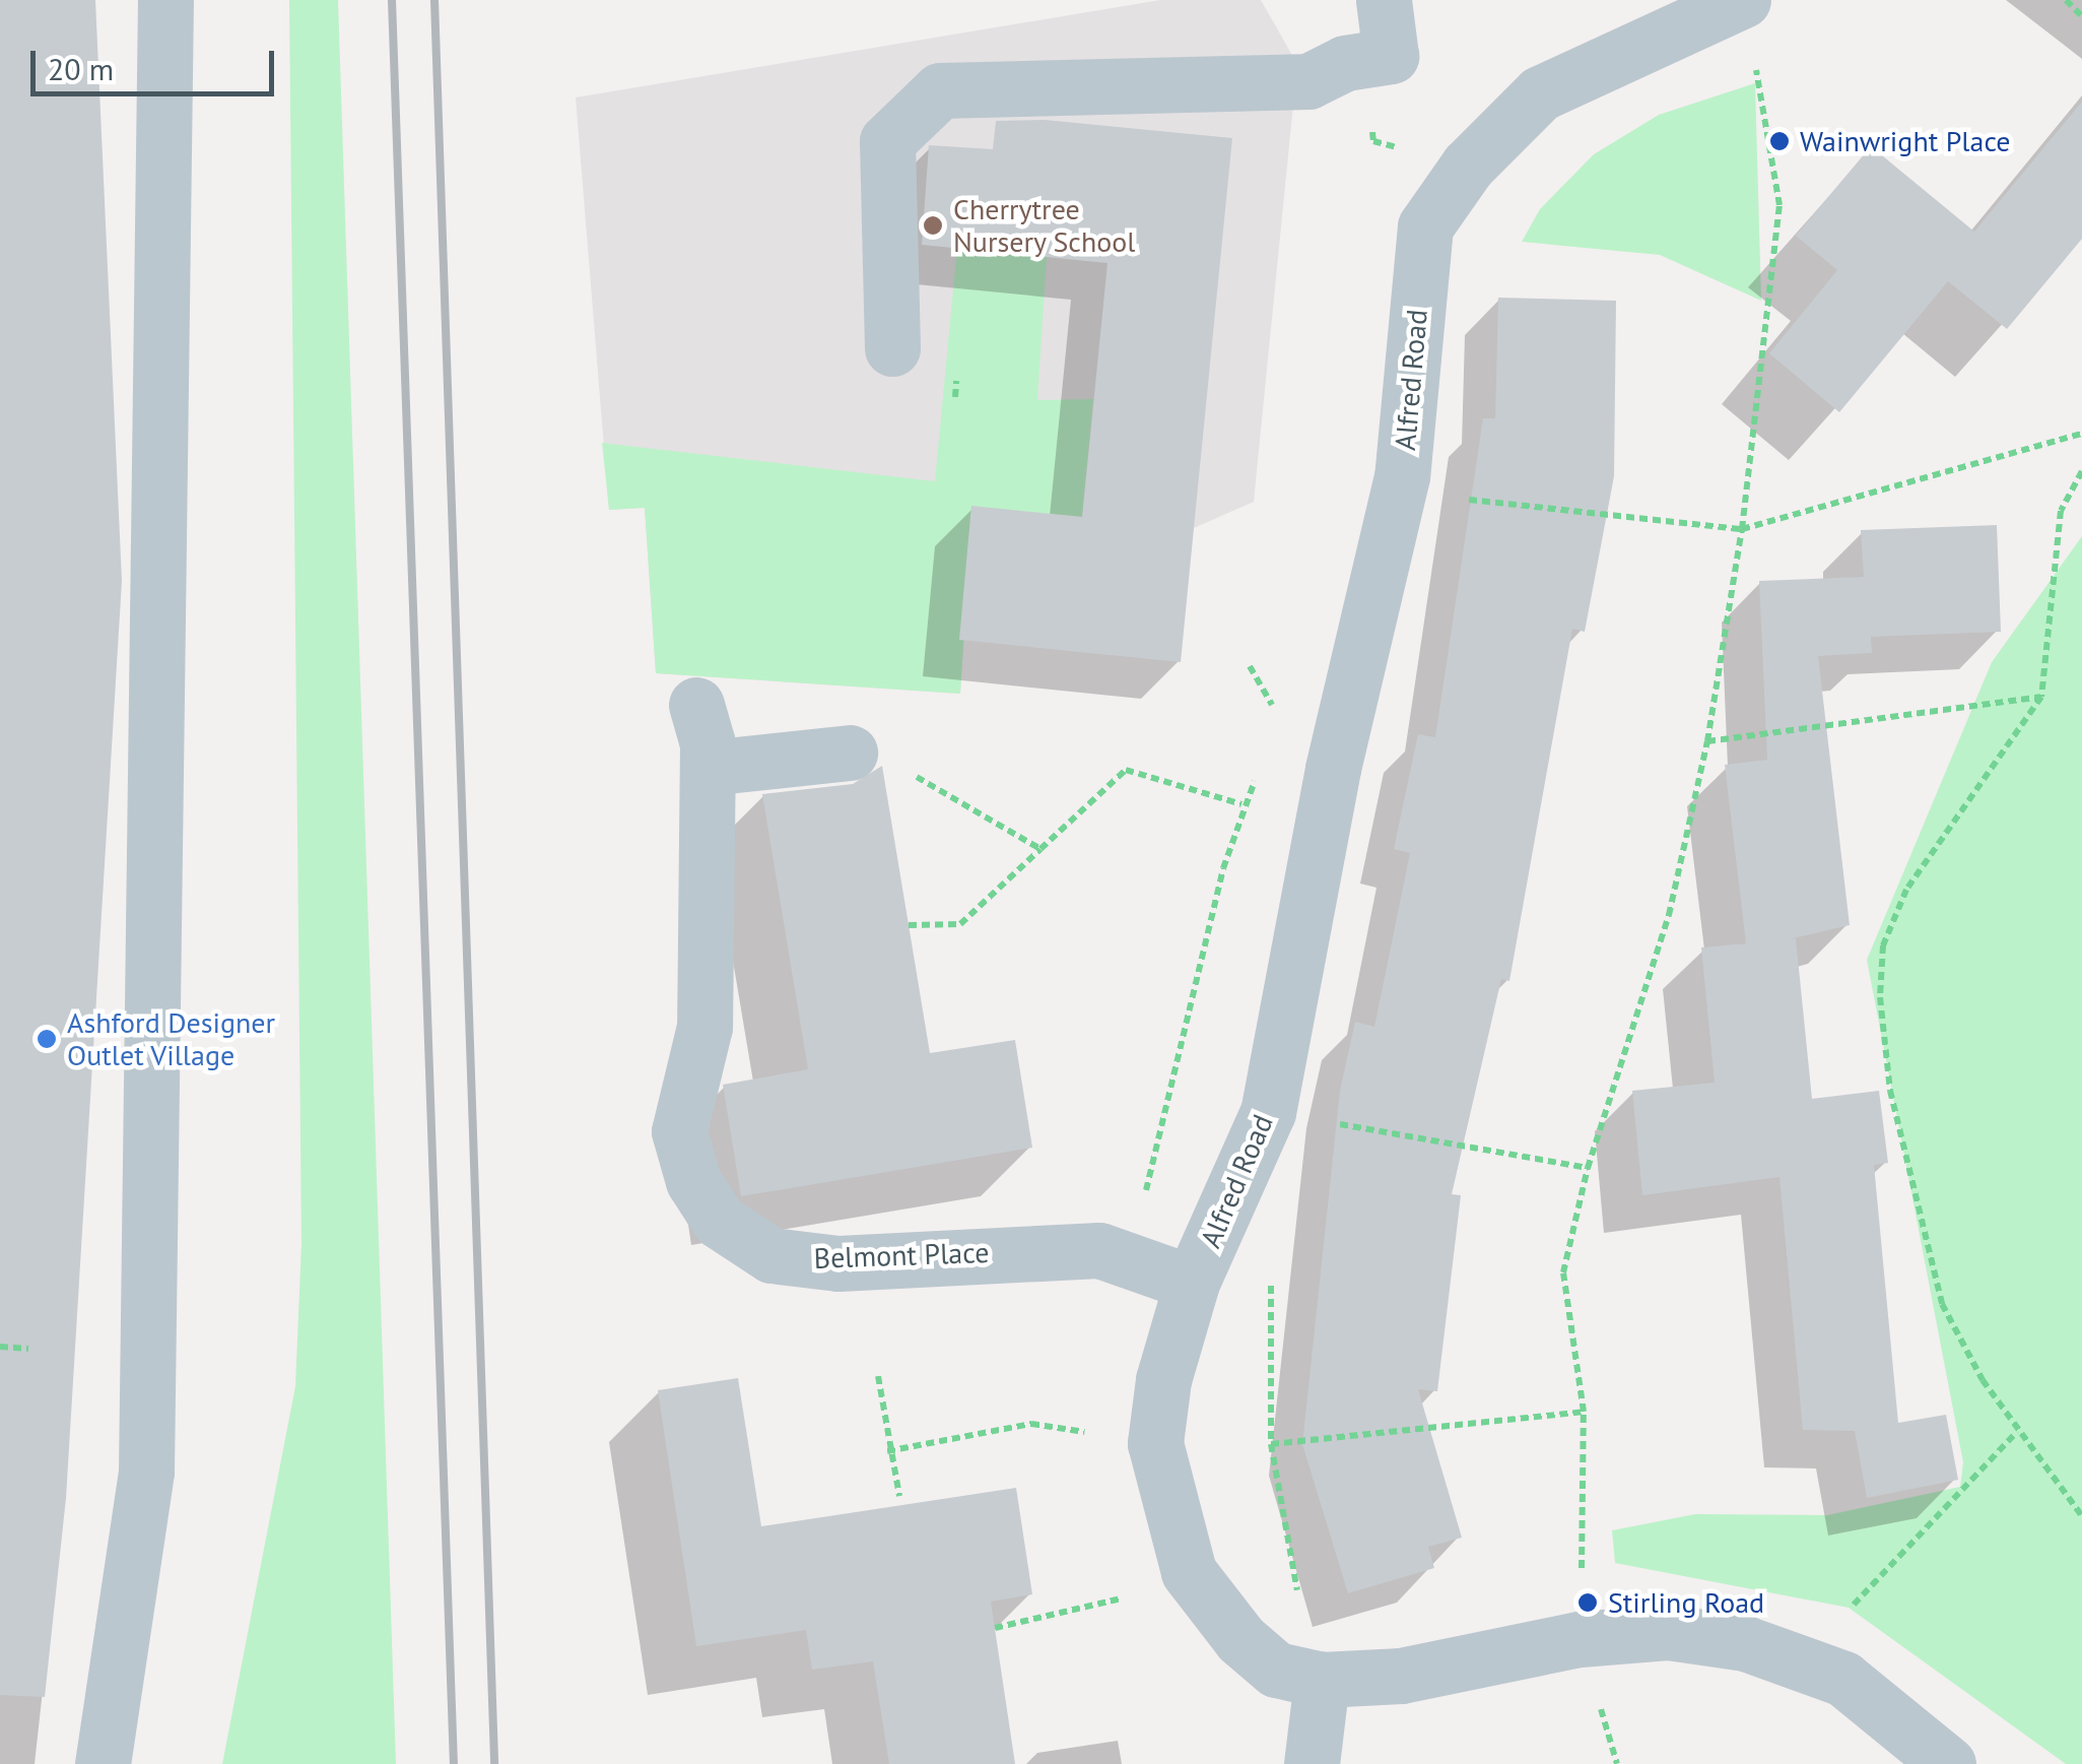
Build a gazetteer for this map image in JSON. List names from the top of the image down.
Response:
{
  "streets": {
    "street": ["Alfred Road", "Belmont Place"]
  },
  "crossings": [
    ["Alfred Road", "Belmont Place"]
  ],
  "places": [
    "Wainwright Place",
    "Cherrytree Nursery School",
    "Ashford Designer Outlet Village",
    "Stirling Road"
  ],
  "scale_bar": "20 m"
}
